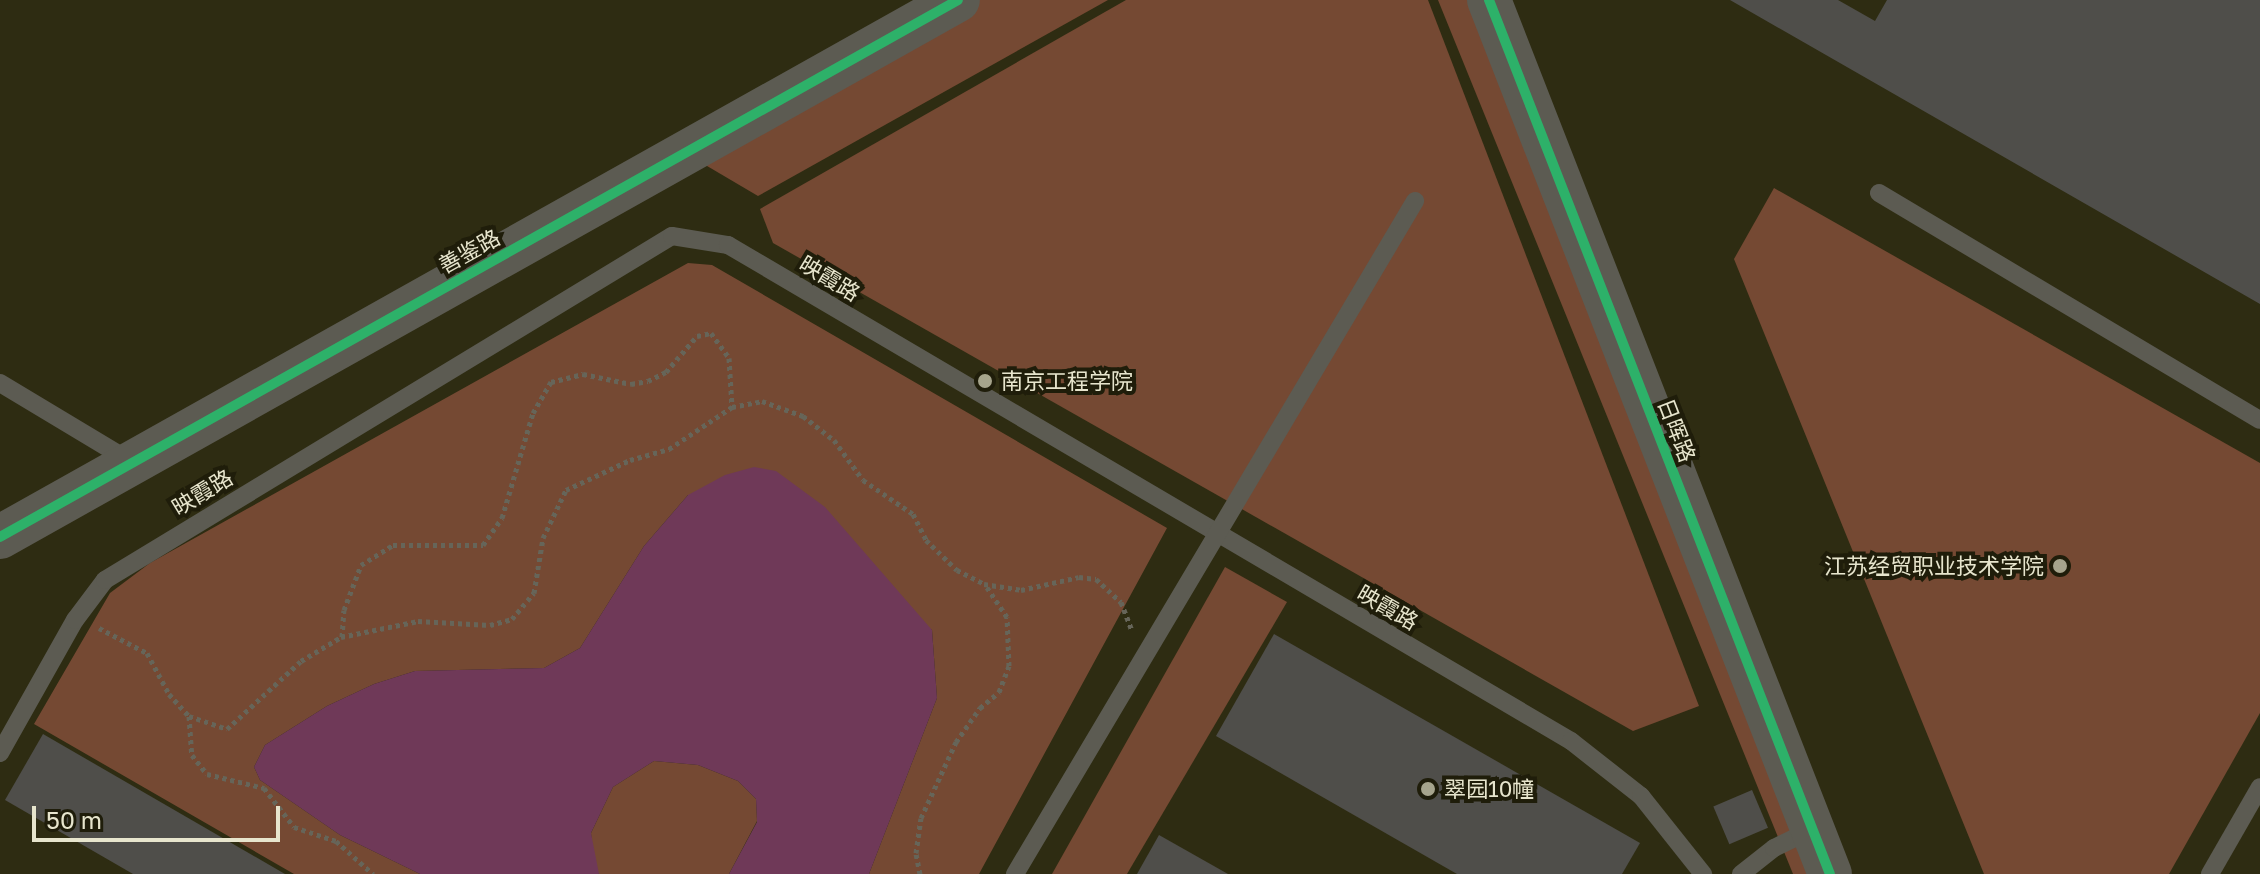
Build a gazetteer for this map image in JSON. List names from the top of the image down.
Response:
{
  "streets": {
    "street": ["善鉴路", "日晖路"],
    "lane": ["映霞路"]
  },
  "places": ["南京工程学院", "江苏经贸职业技术学院", "翠园10幢"],
  "scale_bar": "50 m"
}
